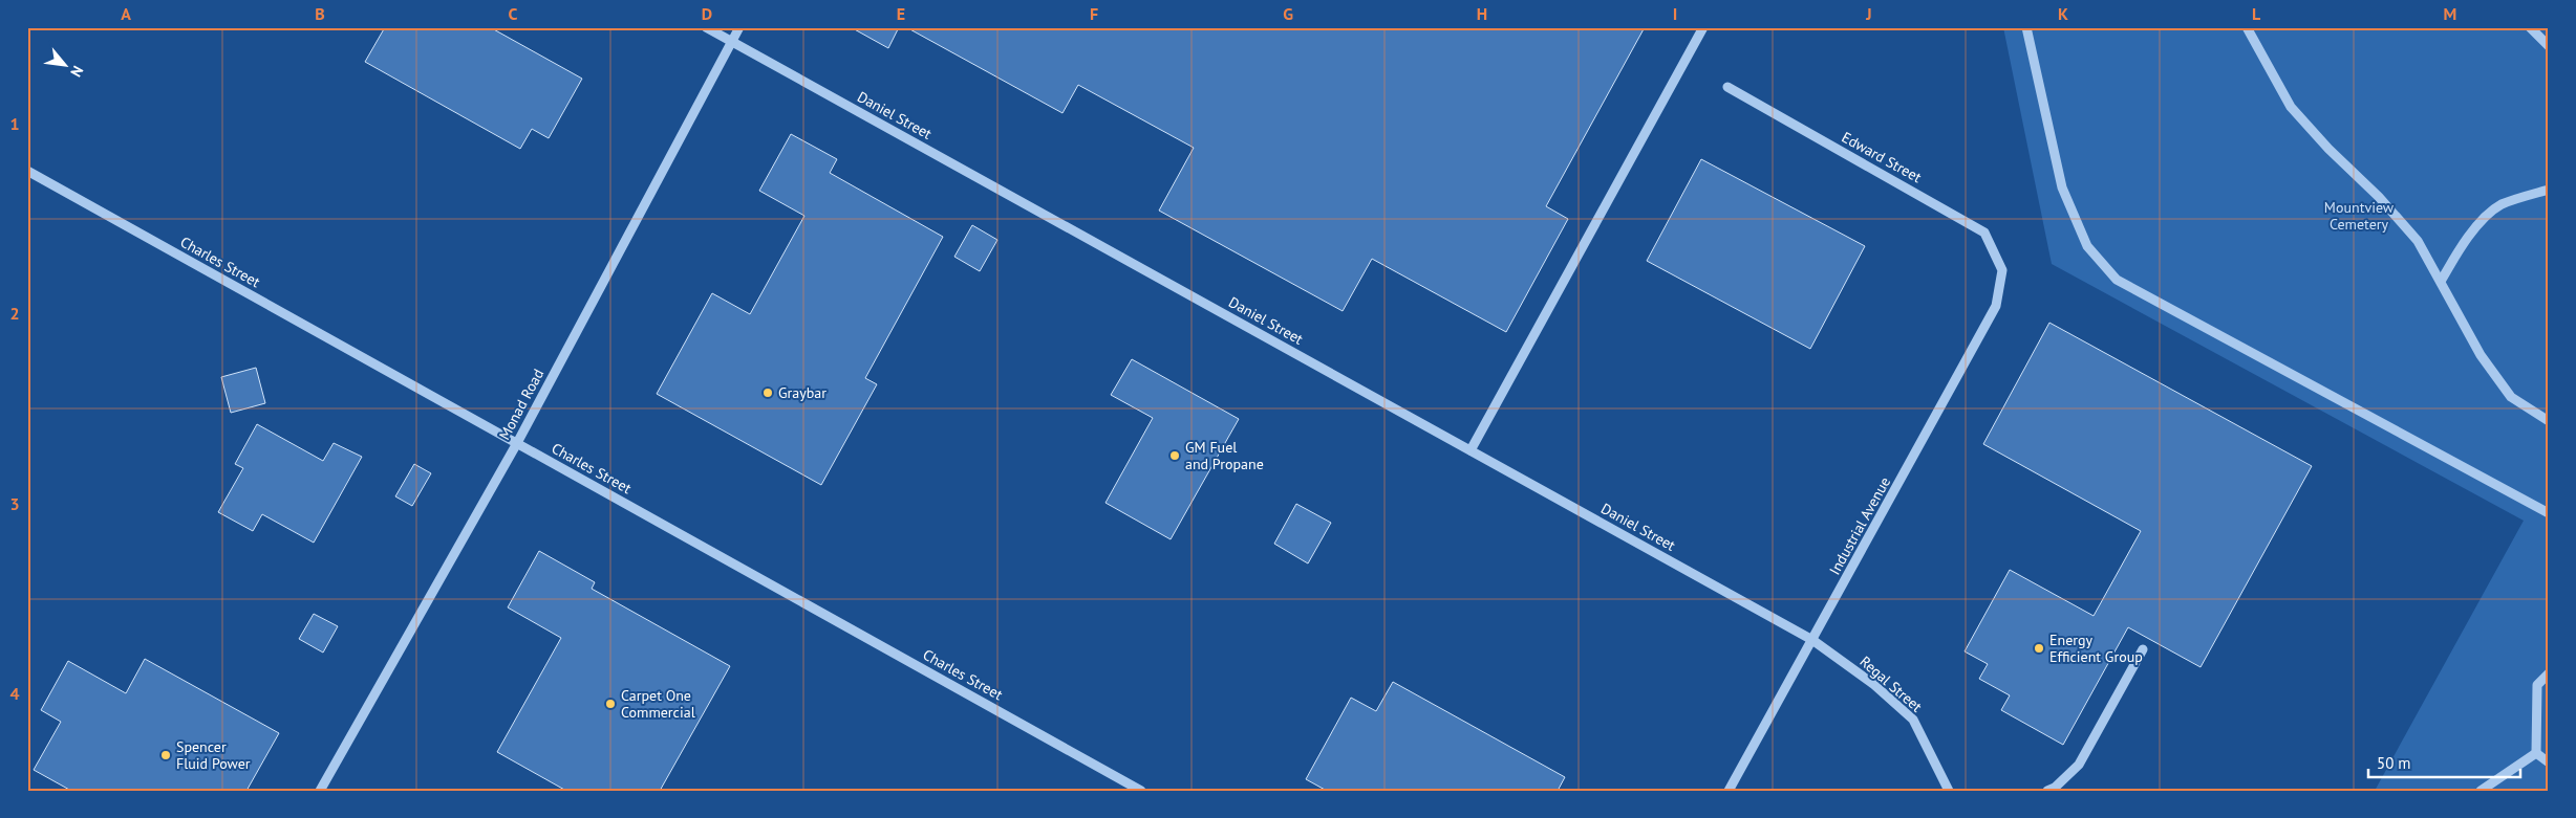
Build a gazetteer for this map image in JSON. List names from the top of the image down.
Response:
{
  "streets": {
    "street": [
      "Daniel Street",
      "Edward Street",
      "Charles Street",
      "Monad Road",
      "Industrial Avenue",
      "Regal Street"
    ]
  },
  "crossings": [
    ["Daniel Street", "Monad Road"],
    ["Daniel Street", "Industrial Avenue"],
    ["Daniel Street", "Regal Street"],
    ["Edward Street", "Industrial Avenue"],
    ["Charles Street", "Monad Road"],
    ["Industrial Avenue", "Regal Street"]
  ],
  "parks": ["Mountview Cemetery"],
  "places": [
    "Graybar",
    "GM Fuel and Propane",
    "Energy Efficient Group",
    "Carpet One Commercial",
    "Spencer Fluid Power"
  ],
  "scale_bar": "50 m",
  "north": "bottom right",
  "grid": {
    "columns": [
      "A",
      "B",
      "C",
      "D",
      "E",
      "F",
      "G",
      "H",
      "I",
      "J",
      "K",
      "L",
      "M"
    ],
    "rows": [
      "1",
      "2",
      "3",
      "4"
    ]
  }
}
